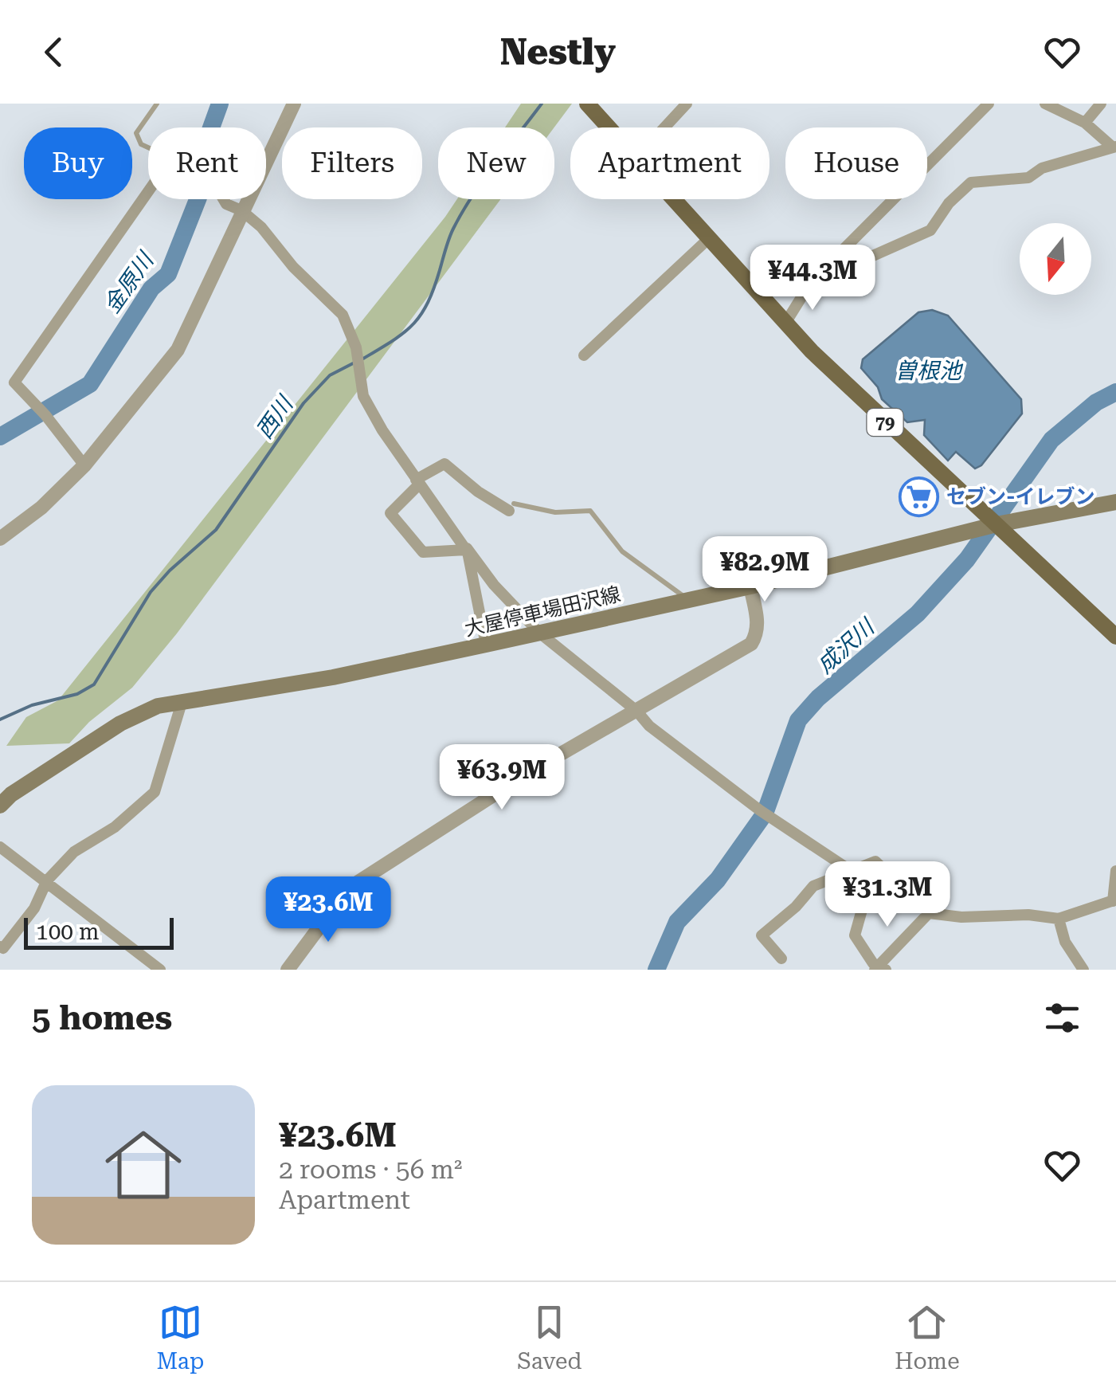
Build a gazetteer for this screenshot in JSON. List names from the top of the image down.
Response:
{
  "streets": {
    "main road": ["79", "大屋停車場田沢線"]
  },
  "crossings": [
    ["79", "大屋停車場田沢線"]
  ],
  "water": [
    "金原川",
    "曽根池",
    "西川",
    "成沢川"
  ],
  "places": {
    "supermarket": ["セブン-イレブン"]
  },
  "scale_bar": "100 m",
  "north": "bottom",
  "page": {
    "header": "Nestly",
    "chip": [
      "Buy",
      "Rent",
      "Filters",
      "New",
      "Apartment",
      "House"
    ],
    "price": [
      "¥44.3M",
      "¥82.9M",
      "¥63.9M",
      "¥31.3M",
      "¥23.6M"
    ],
    "scale": "100 m",
    "heading": "5 homes",
    "list": [
      {
        "name": "¥23.6M",
        "note": "2 rooms · 56 m² · Apartment"
      }
    ],
    "tabs": ["Map", "Saved", "Home"]
  }
}
